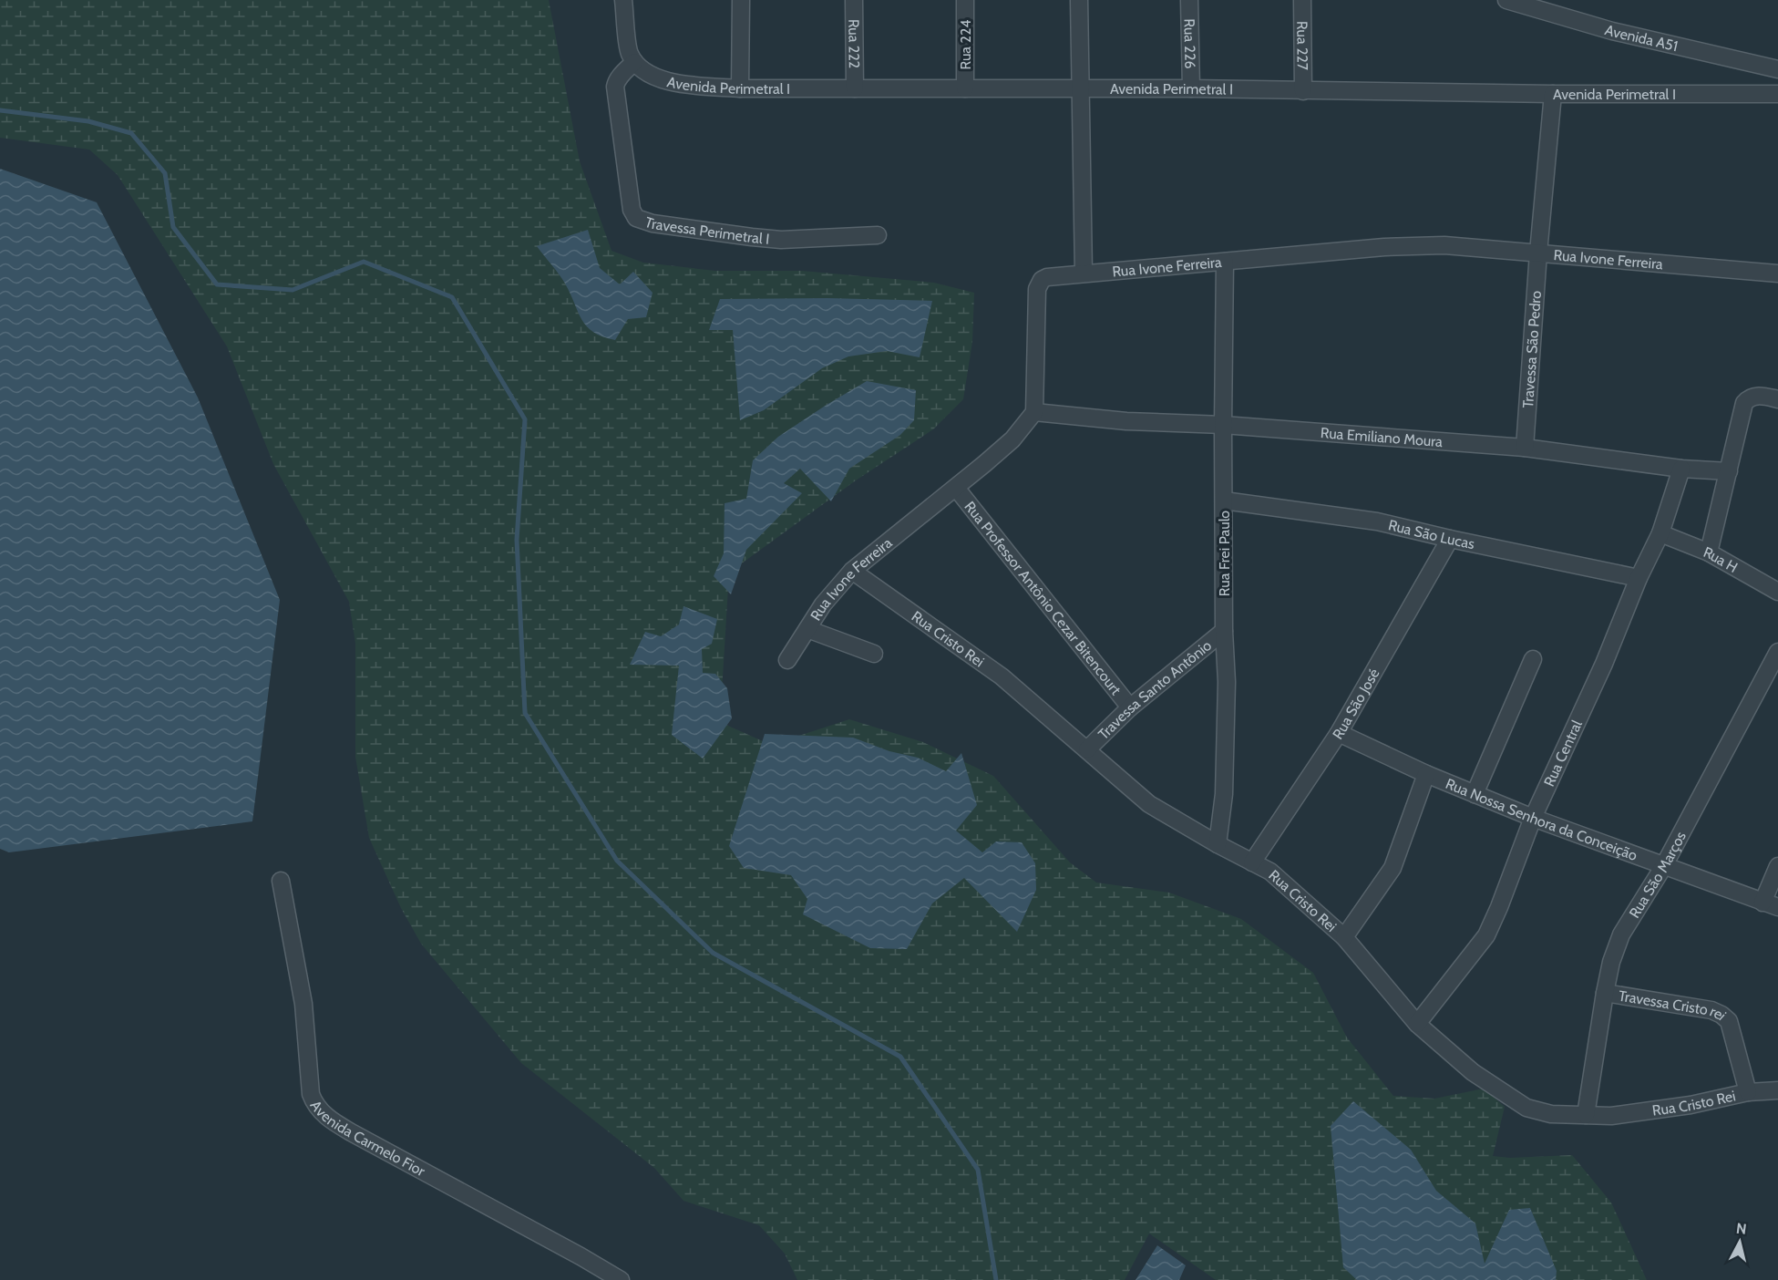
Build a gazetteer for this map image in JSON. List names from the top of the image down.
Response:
{
  "streets": {
    "street": [
      "Avenida A51",
      "Rua 222",
      "Rua 224",
      "Rua 226",
      "Rua 227",
      "Avenida Perimetral I",
      "Travessa Perimetral I",
      "Rua Ivone Ferreira",
      "Travessa São Pedro",
      "Rua Emiliano Moura",
      "Rua São Lucas",
      "Rua Frei Paulo",
      "Rua H",
      "Rua Professor Antônio Cezar Bitencourt",
      "Rua Cristo Rei",
      "Travessa Santo Antônio",
      "Rua São José",
      "Rua Central",
      "Rua Nossa Senhora da Conceição",
      "Rua São Marços",
      "Travessa Cristo rei",
      "Avenida Carmelo Fior"
    ]
  },
  "crossings": [
    ["Rua 222", "Avenida Perimetral I"],
    ["Rua 224", "Avenida Perimetral I"],
    ["Rua 226", "Avenida Perimetral I"],
    ["Rua 227", "Avenida Perimetral I"],
    ["Avenida Perimetral I", "Travessa Perimetral I"],
    ["Avenida Perimetral I", "Travessa São Pedro"],
    ["Rua Ivone Ferreira", "Travessa São Pedro"],
    ["Rua Ivone Ferreira", "Rua Emiliano Moura"],
    ["Rua Ivone Ferreira", "Rua Frei Paulo"],
    ["Rua Ivone Ferreira", "Rua Professor Antônio Cezar Bitencourt"],
    ["Rua Ivone Ferreira", "Rua Cristo Rei"],
    ["Travessa São Pedro", "Rua Emiliano Moura"],
    ["Rua Emiliano Moura", "Rua Frei Paulo"],
    ["Rua Emiliano Moura", "Rua Central"],
    ["Rua São Lucas", "Rua Frei Paulo"],
    ["Rua São Lucas", "Rua São José"],
    ["Rua São Lucas", "Rua Central"],
    ["Rua Frei Paulo", "Rua Cristo Rei"],
    ["Rua Frei Paulo", "Travessa Santo Antônio"],
    ["Rua H", "Rua Central"],
    ["Rua Professor Antônio Cezar Bitencourt", "Travessa Santo Antônio"],
    ["Rua Cristo Rei", "Travessa Santo Antônio"],
    ["Rua Cristo Rei", "Rua São José"],
    ["Rua Cristo Rei", "Rua Central"],
    ["Rua Cristo Rei", "Rua São Marços"],
    ["Rua Cristo Rei", "Travessa Cristo rei"],
    ["Rua São José", "Rua Nossa Senhora da Conceição"],
    ["Rua Central", "Rua Nossa Senhora da Conceição"],
    ["Rua Nossa Senhora da Conceição", "Rua São Marços"],
    ["Rua São Marços", "Travessa Cristo rei"]
  ],
  "north": "top"
}
